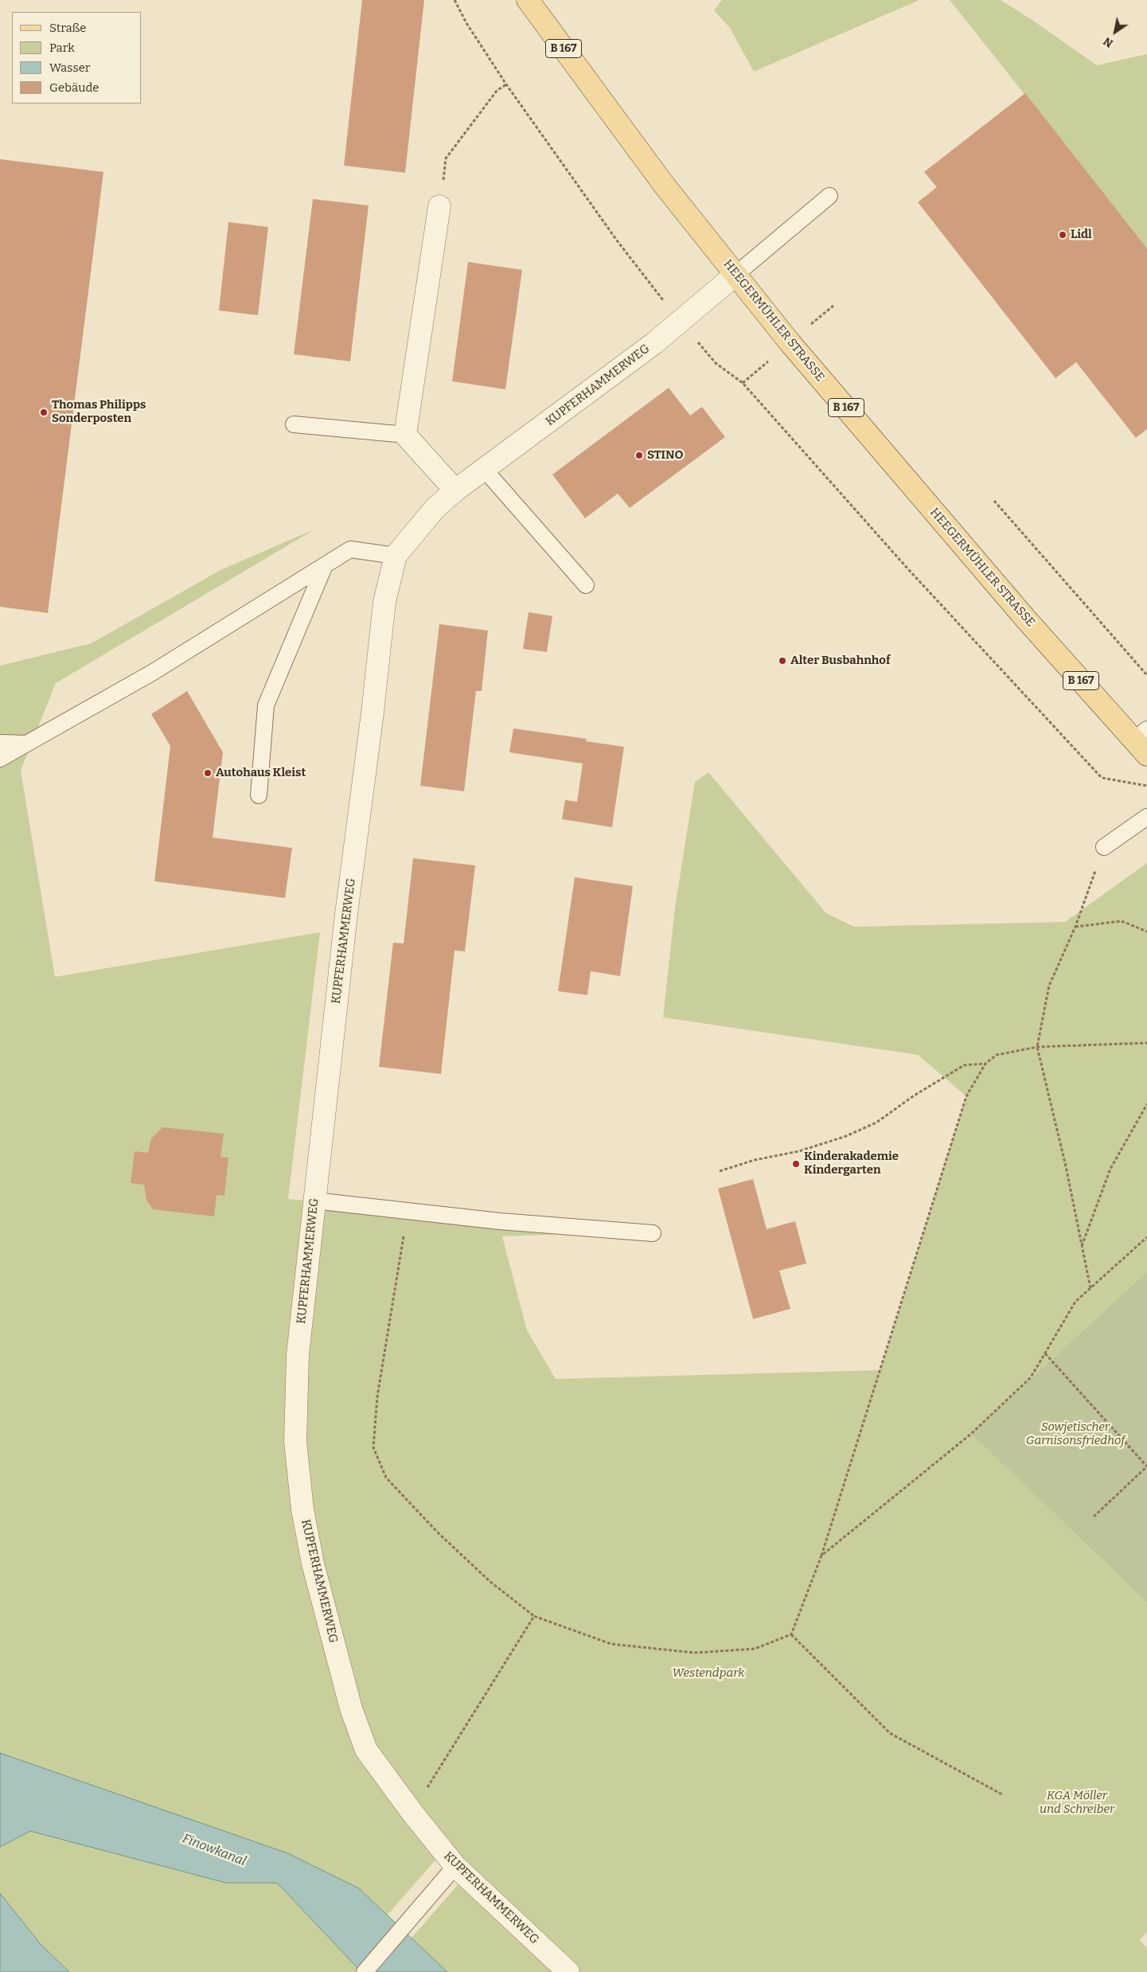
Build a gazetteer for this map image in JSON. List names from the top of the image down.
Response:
{
  "streets": {
    "main road": ["B 167", "HEEGERMÜHLER STRASSE"],
    "street": ["KUPFERHAMMERWEG"]
  },
  "crossings": [
    ["HEEGERMÜHLER STRASSE", "KUPFERHAMMERWEG"]
  ],
  "water": ["Finowkanal"],
  "parks": ["Sowjetischer Garnisonsfriedhof", "Westendpark", "KGA Möller und Schreiber"],
  "places": [
    "Lidl",
    "Thomas Philipps Sonderposten",
    "STINO",
    "Alter Busbahnhof",
    "Autohaus Kleist",
    "Kinderakademie Kindergarten"
  ],
  "legend": [
    "Straße",
    "Park",
    "Wasser",
    "Gebäude"
  ],
  "north": "bottom left"
}
